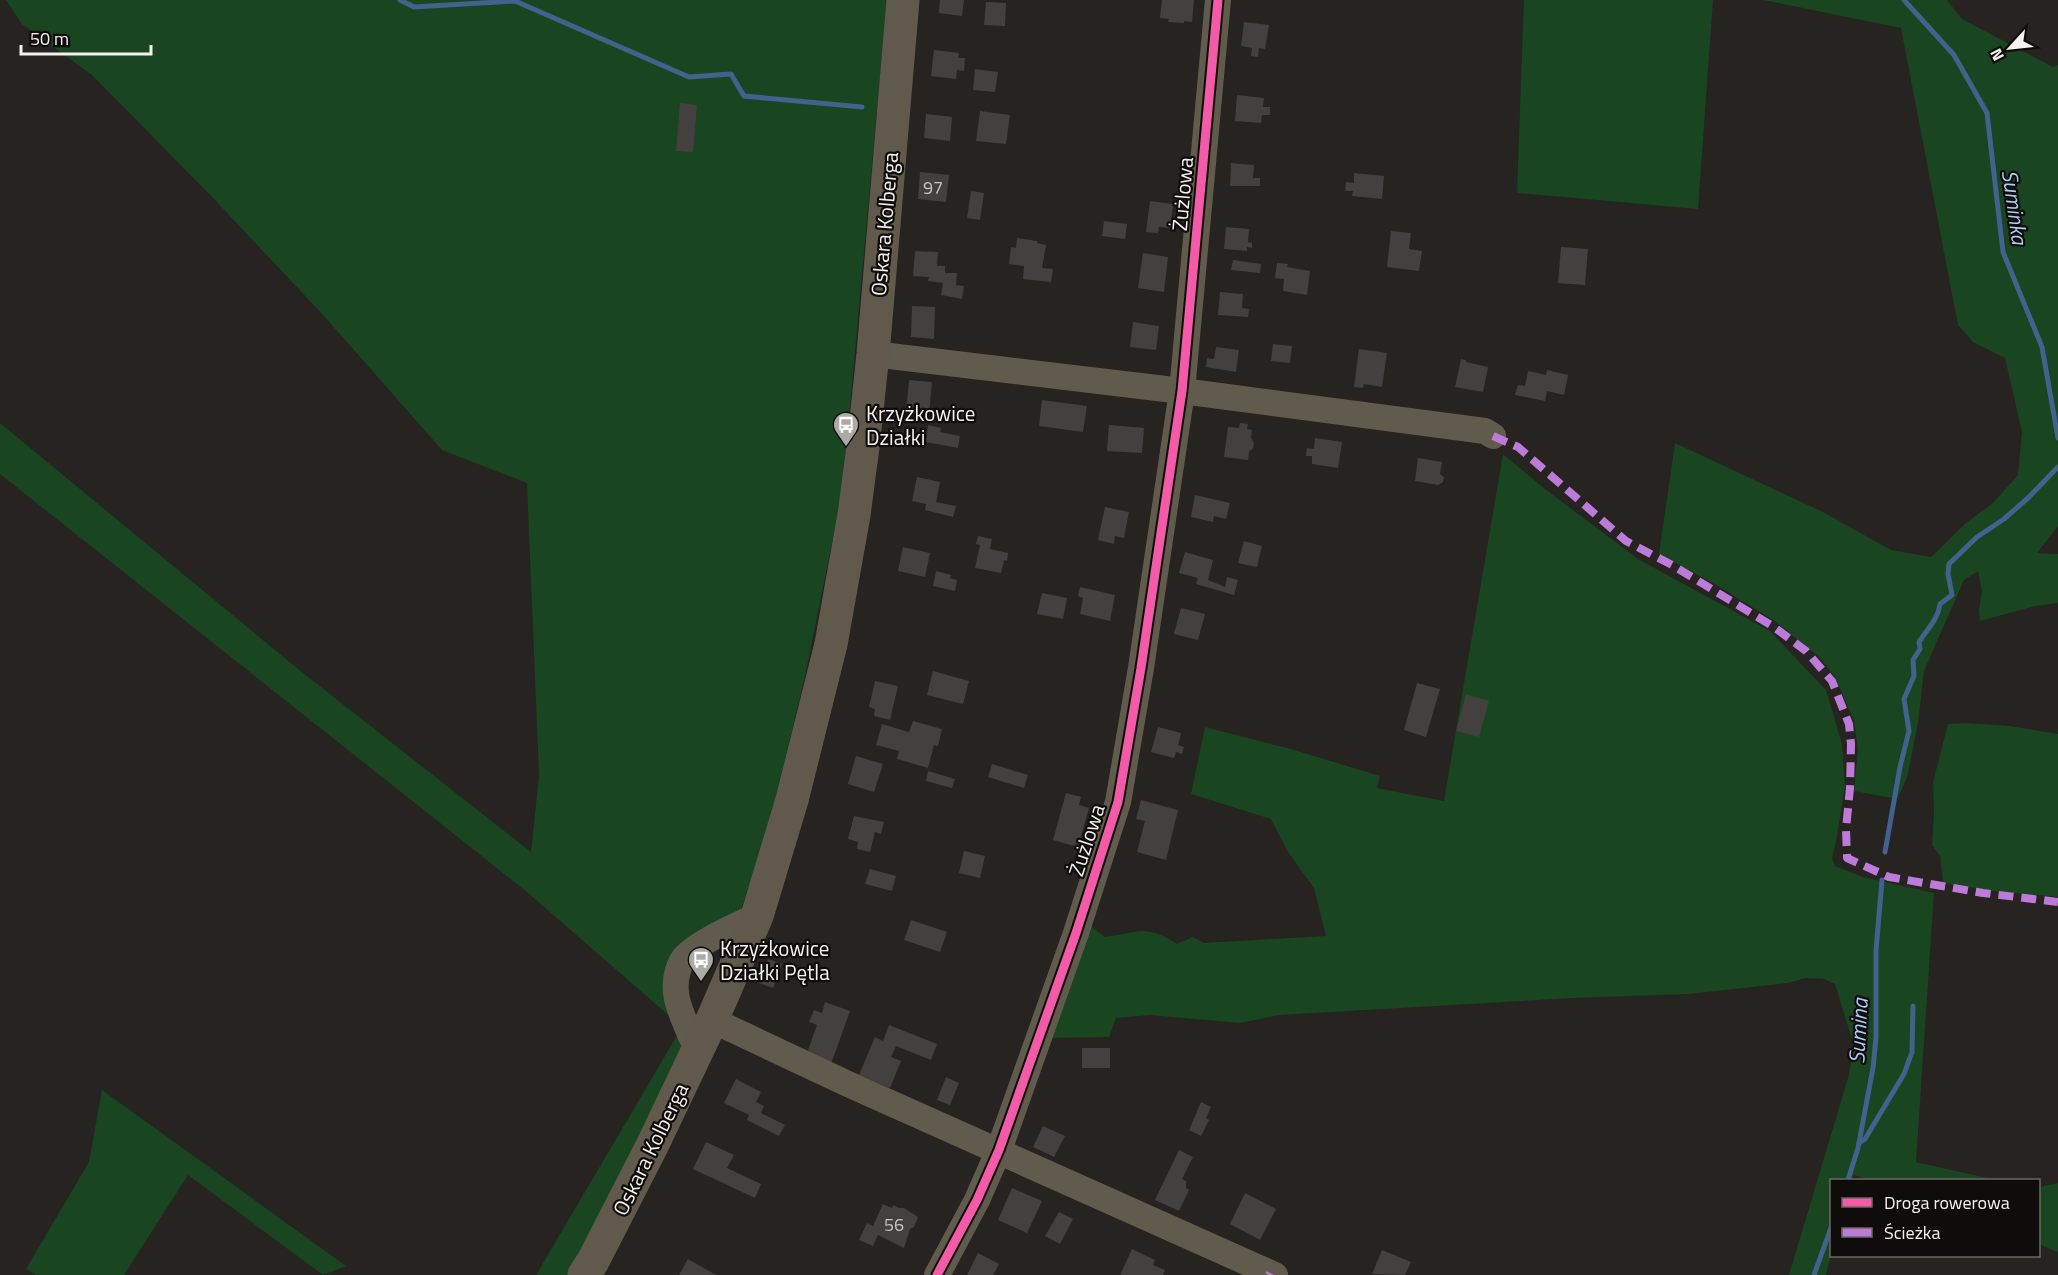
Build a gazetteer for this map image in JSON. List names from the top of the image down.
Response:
{
  "streets": {
    "main road": ["Oskara Kolberga"],
    "street": ["Żużlowa"]
  },
  "water": ["Suminka", "Sumina"],
  "places": {
    "bus stop": ["Krzyżkowice Działki", "Krzyżkowice Działki Pętla"]
  },
  "house_numbers": ["97", "56"],
  "legend": ["Droga rowerowa", "Ścieżka"],
  "scale_bar": "50 m",
  "north": "bottom left"
}
